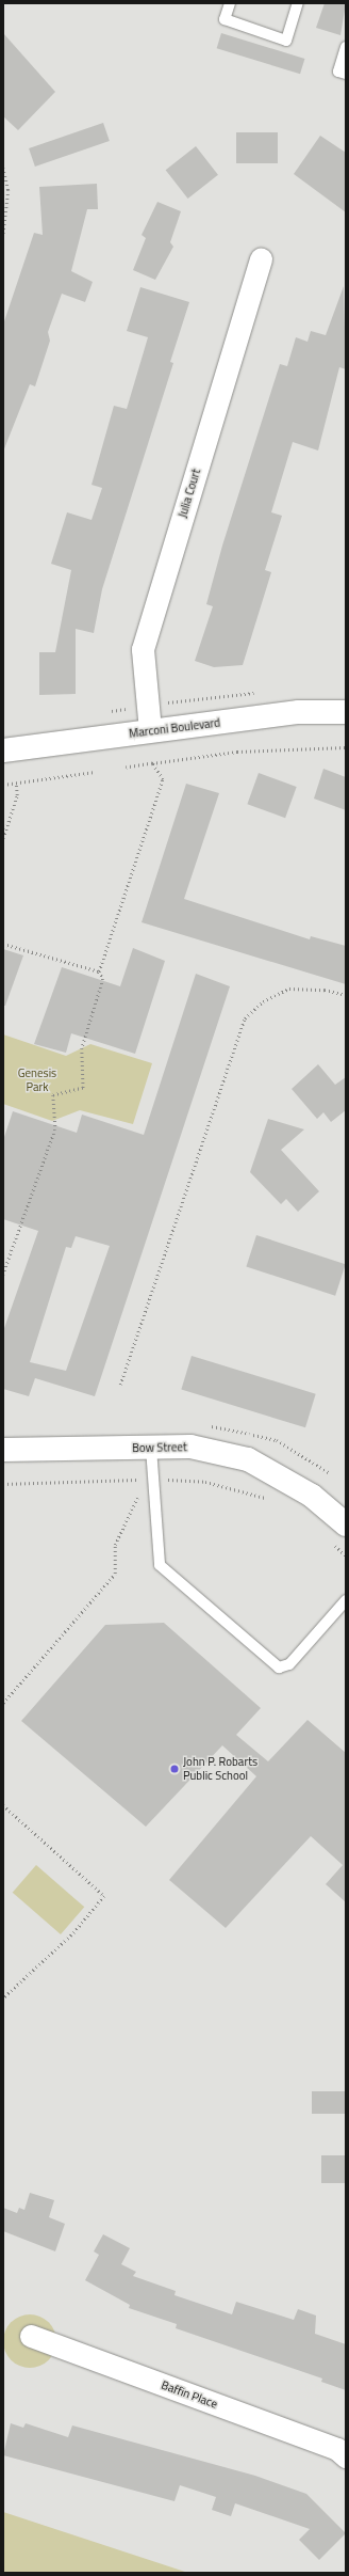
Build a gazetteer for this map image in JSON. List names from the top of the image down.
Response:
{
  "streets": {
    "street": [
      "Julia Court",
      "Marconi Boulevard",
      "Bow Street",
      "Baffin Place"
    ]
  },
  "crossings": [
    ["Julia Court", "Marconi Boulevard"]
  ],
  "parks": ["Genesis Park"],
  "places": ["John P. Robarts Public School"]
}
